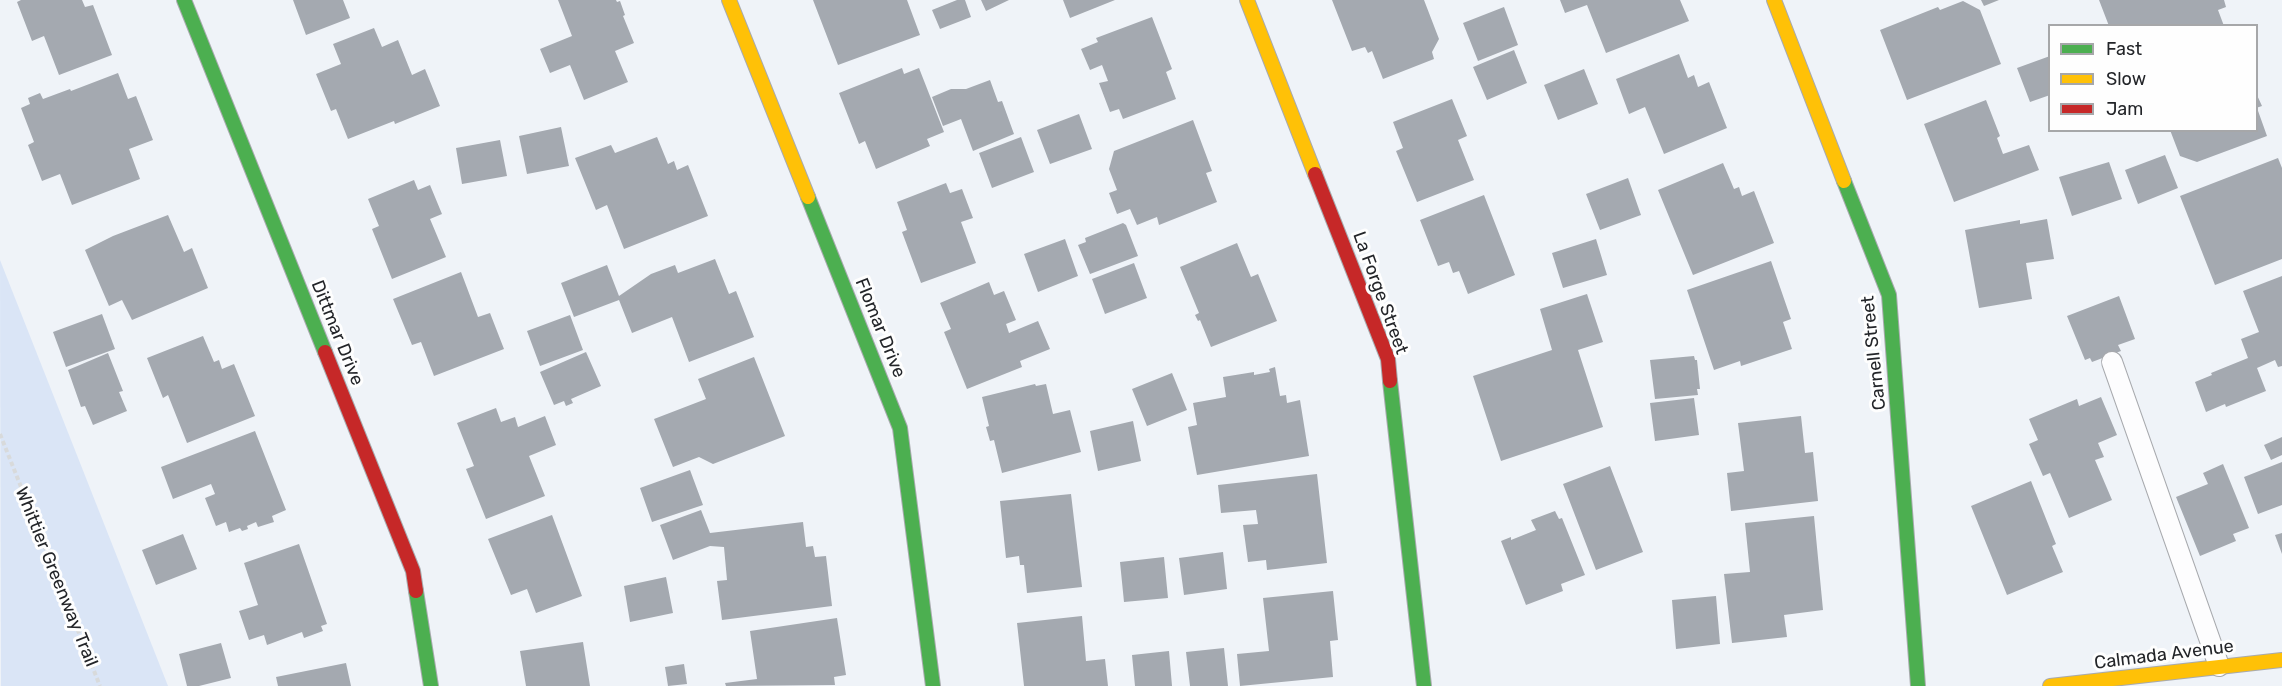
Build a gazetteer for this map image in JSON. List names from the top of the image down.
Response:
{
  "streets": {
    "street": [
      "La Forge Street",
      "Flomar Drive",
      "Dittmar Drive",
      "Carnell Street",
      "Calmada Avenue"
    ],
    "path": ["Whittier Greenway Trail"]
  },
  "legend": ["Fast", "Slow", "Jam"]
}
